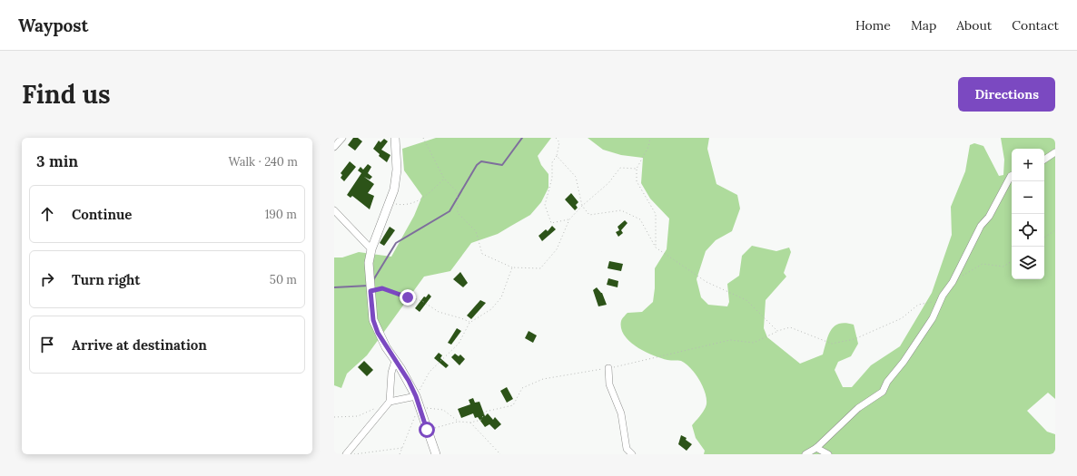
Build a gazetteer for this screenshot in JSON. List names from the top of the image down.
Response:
{
  "page": {
    "header": "Waypost",
    "nav": [
      "Home",
      "Map",
      "About",
      "Contact"
    ],
    "buttons": "Directions",
    "title": "Find us",
    "heading": ["3 min", "Walk · 240 m"],
    "map_buttons": ["+", "−"],
    "list": [
      ["Continue", "190 m"],
      ["Turn right", "50 m"],
      "Arrive at destination"
    ]
  }
}
